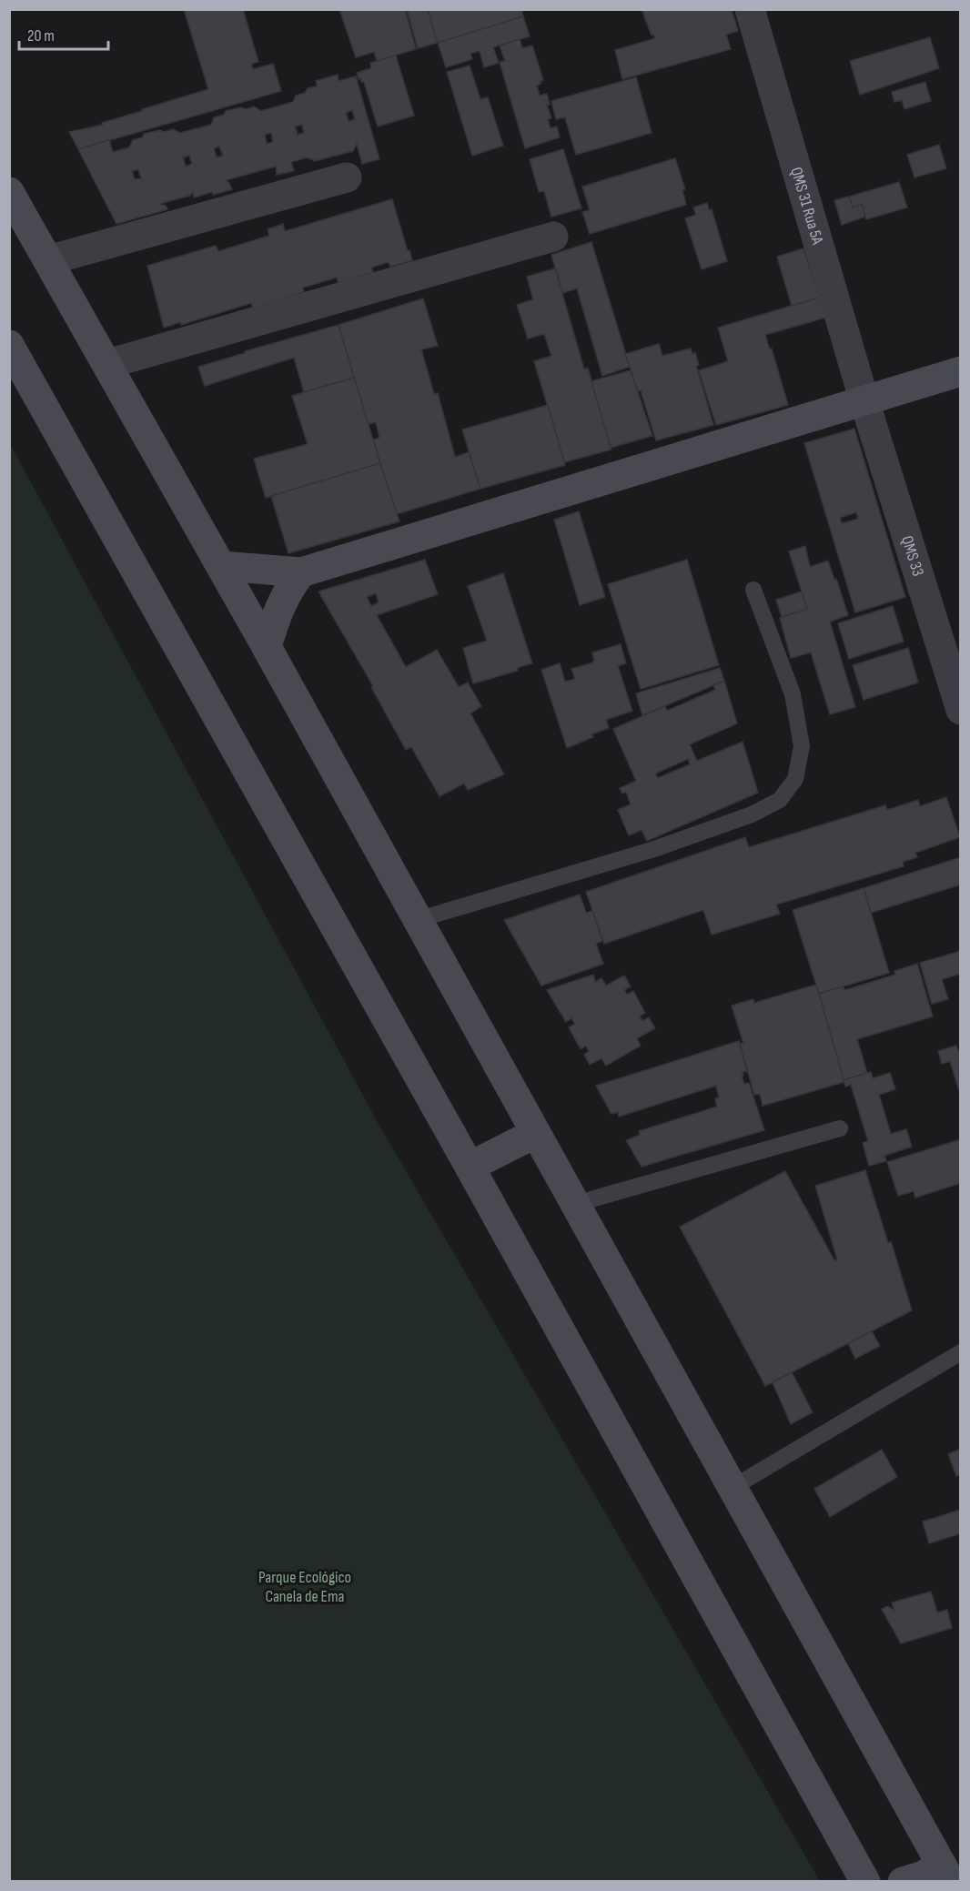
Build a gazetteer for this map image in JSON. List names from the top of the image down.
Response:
{
  "streets": {
    "street": ["QMS 31 Rua 5A", "QMS 33"]
  },
  "crossings": [
    ["QMS 31 Rua 5A", "QMS 33"]
  ],
  "parks": ["Parque Ecológico Canela de Ema"],
  "scale_bar": "20 m"
}
